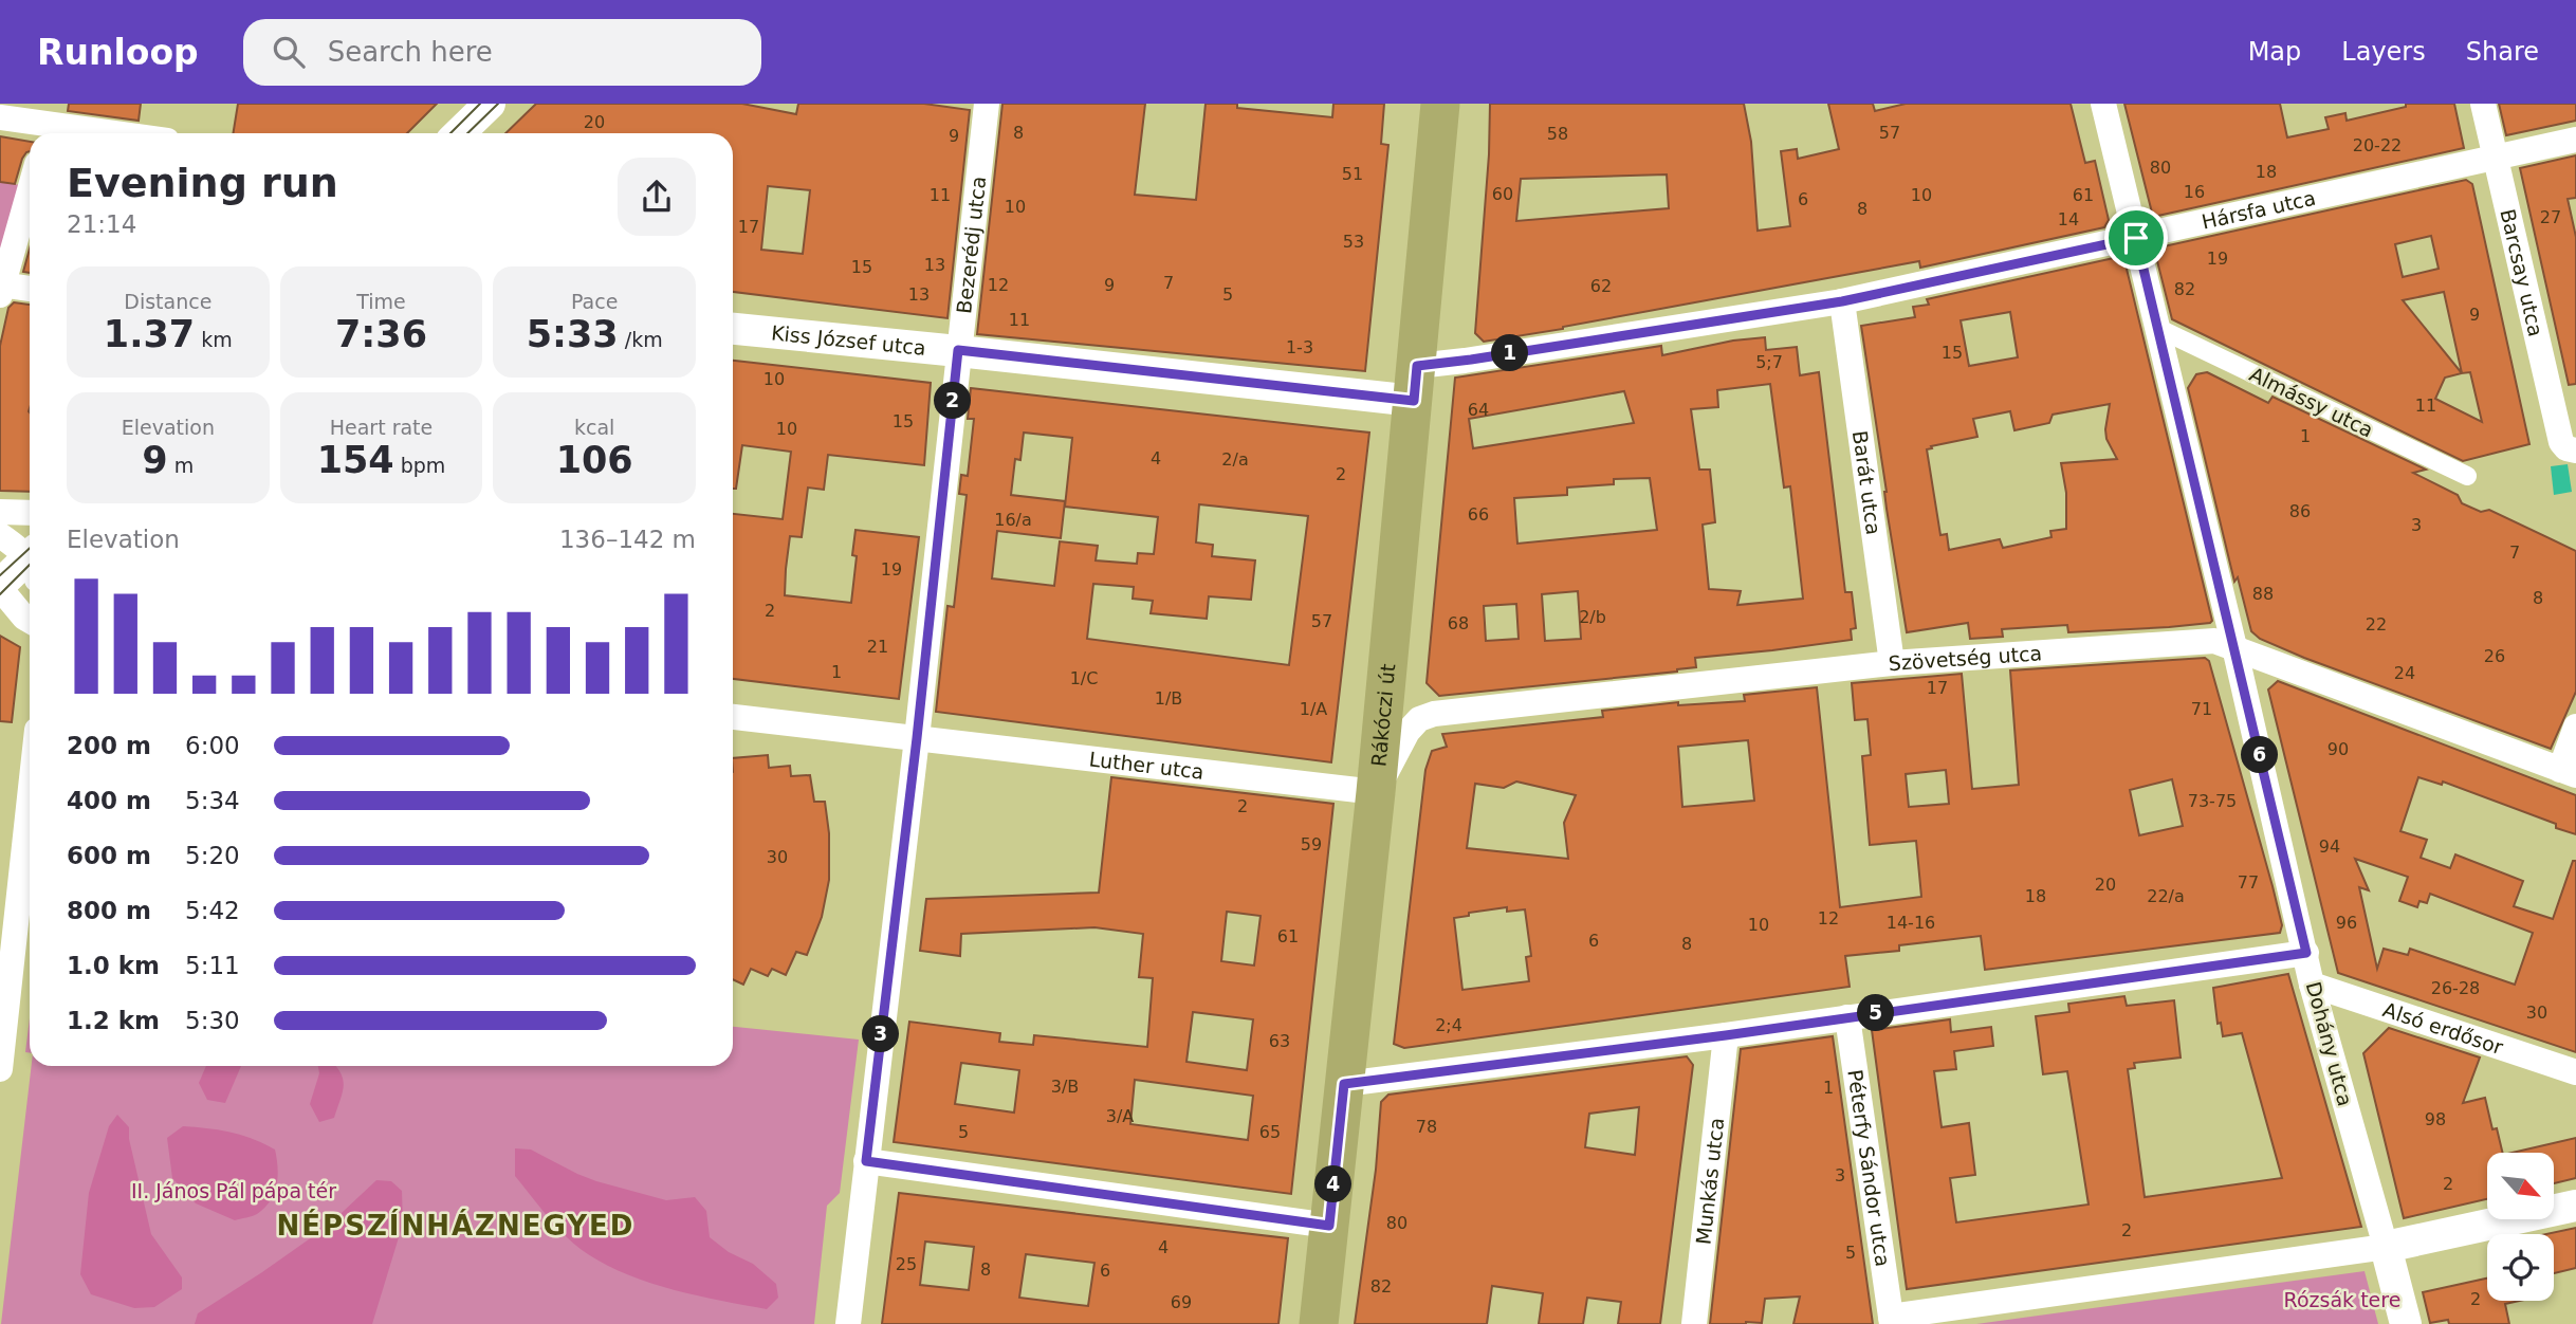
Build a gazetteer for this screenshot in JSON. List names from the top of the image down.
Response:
{
  "streets": {
    "main road": ["Rákóczi út"],
    "street": [
      "Hársfa utca",
      "Bezerédj utca",
      "Barcsay utca",
      "Kiss József utca",
      "Almássy utca",
      "Barát utca",
      "Szövetség utca",
      "Luther utca",
      "Alsó erdősor",
      "Dohány utca",
      "Péterfy Sándor utca",
      "Munkás utca"
    ]
  },
  "crossings": [
    ["Hársfa utca", "Barcsay utca"],
    ["Hársfa utca", "Kiss József utca"],
    ["Hársfa utca", "Barát utca"],
    ["Hársfa utca", "Rákóczi út"],
    ["Hársfa utca", "Dohány utca"],
    ["Bezerédj utca", "Kiss József utca"],
    ["Bezerédj utca", "Luther utca"],
    ["Kiss József utca", "Rákóczi út"],
    ["Almássy utca", "Dohány utca"],
    ["Barát utca", "Szövetség utca"],
    ["Szövetség utca", "Rákóczi út"],
    ["Szövetség utca", "Luther utca"],
    ["Szövetség utca", "Dohány utca"],
    ["Rákóczi út", "Luther utca"],
    ["Alsó erdősor", "Dohány utca"]
  ],
  "districts": ["NÉPSZÍNHÁZNEGYED"],
  "parks": ["II. János Pál pápa tér", "Rózsák tere"],
  "house_numbers": [
    "20",
    "8",
    "57",
    "58",
    "9",
    "20-22",
    "80",
    "18",
    "51",
    "16",
    "60",
    "11",
    "10",
    "61",
    "6",
    "10",
    "8",
    "27",
    "14",
    "17",
    "53",
    "19",
    "13",
    "15",
    "7",
    "12",
    "9",
    "62",
    "82",
    "13",
    "5",
    "9",
    "11",
    "1-3",
    "15",
    "5;7",
    "10",
    "11",
    "64",
    "15",
    "10",
    "1",
    "4",
    "2/a",
    "2",
    "86",
    "66",
    "16/a",
    "3",
    "7",
    "19",
    "88",
    "8",
    "2",
    "2/b",
    "57",
    "68",
    "22",
    "21",
    "26",
    "1",
    "24",
    "1/C",
    "17",
    "1/B",
    "1/A",
    "71",
    "90",
    "73-75",
    "2",
    "59",
    "94",
    "30",
    "77",
    "20",
    "18",
    "22/a",
    "12",
    "14-16",
    "96",
    "10",
    "61",
    "6",
    "8",
    "26-28",
    "30",
    "2;4",
    "63",
    "3/B",
    "1",
    "3/A",
    "98",
    "78",
    "5",
    "65",
    "3",
    "2",
    "80",
    "2",
    "4",
    "5",
    "25",
    "8",
    "6",
    "82",
    "2",
    "69"
  ],
  "north": "bottom right",
  "page": {
    "header": "Runloop",
    "search": "Search here",
    "nav": ["Map", "Layers", "Share"],
    "heading": ["Evening run", "21:14"],
    "stats": [
      ["Distance", "1.37 km"],
      ["Time", "7:36"],
      ["Pace", "5:33 /km"],
      ["Elevation", "9 m"],
      ["Heart rate", "154 bpm"],
      ["kcal", "106"]
    ],
    "pins": [
      "1",
      "2",
      "6",
      "5",
      "3",
      "4"
    ],
    "chart": ["Elevation", "136–142 m"],
    "list": [
      {
        "name": "200 m",
        "note": "6:00"
      },
      {
        "name": "400 m",
        "note": "5:34"
      },
      {
        "name": "600 m",
        "note": "5:20"
      },
      {
        "name": "800 m",
        "note": "5:42"
      },
      {
        "name": "1.0 km",
        "note": "5:11"
      },
      {
        "name": "1.2 km",
        "note": "5:30"
      }
    ]
  }
}
